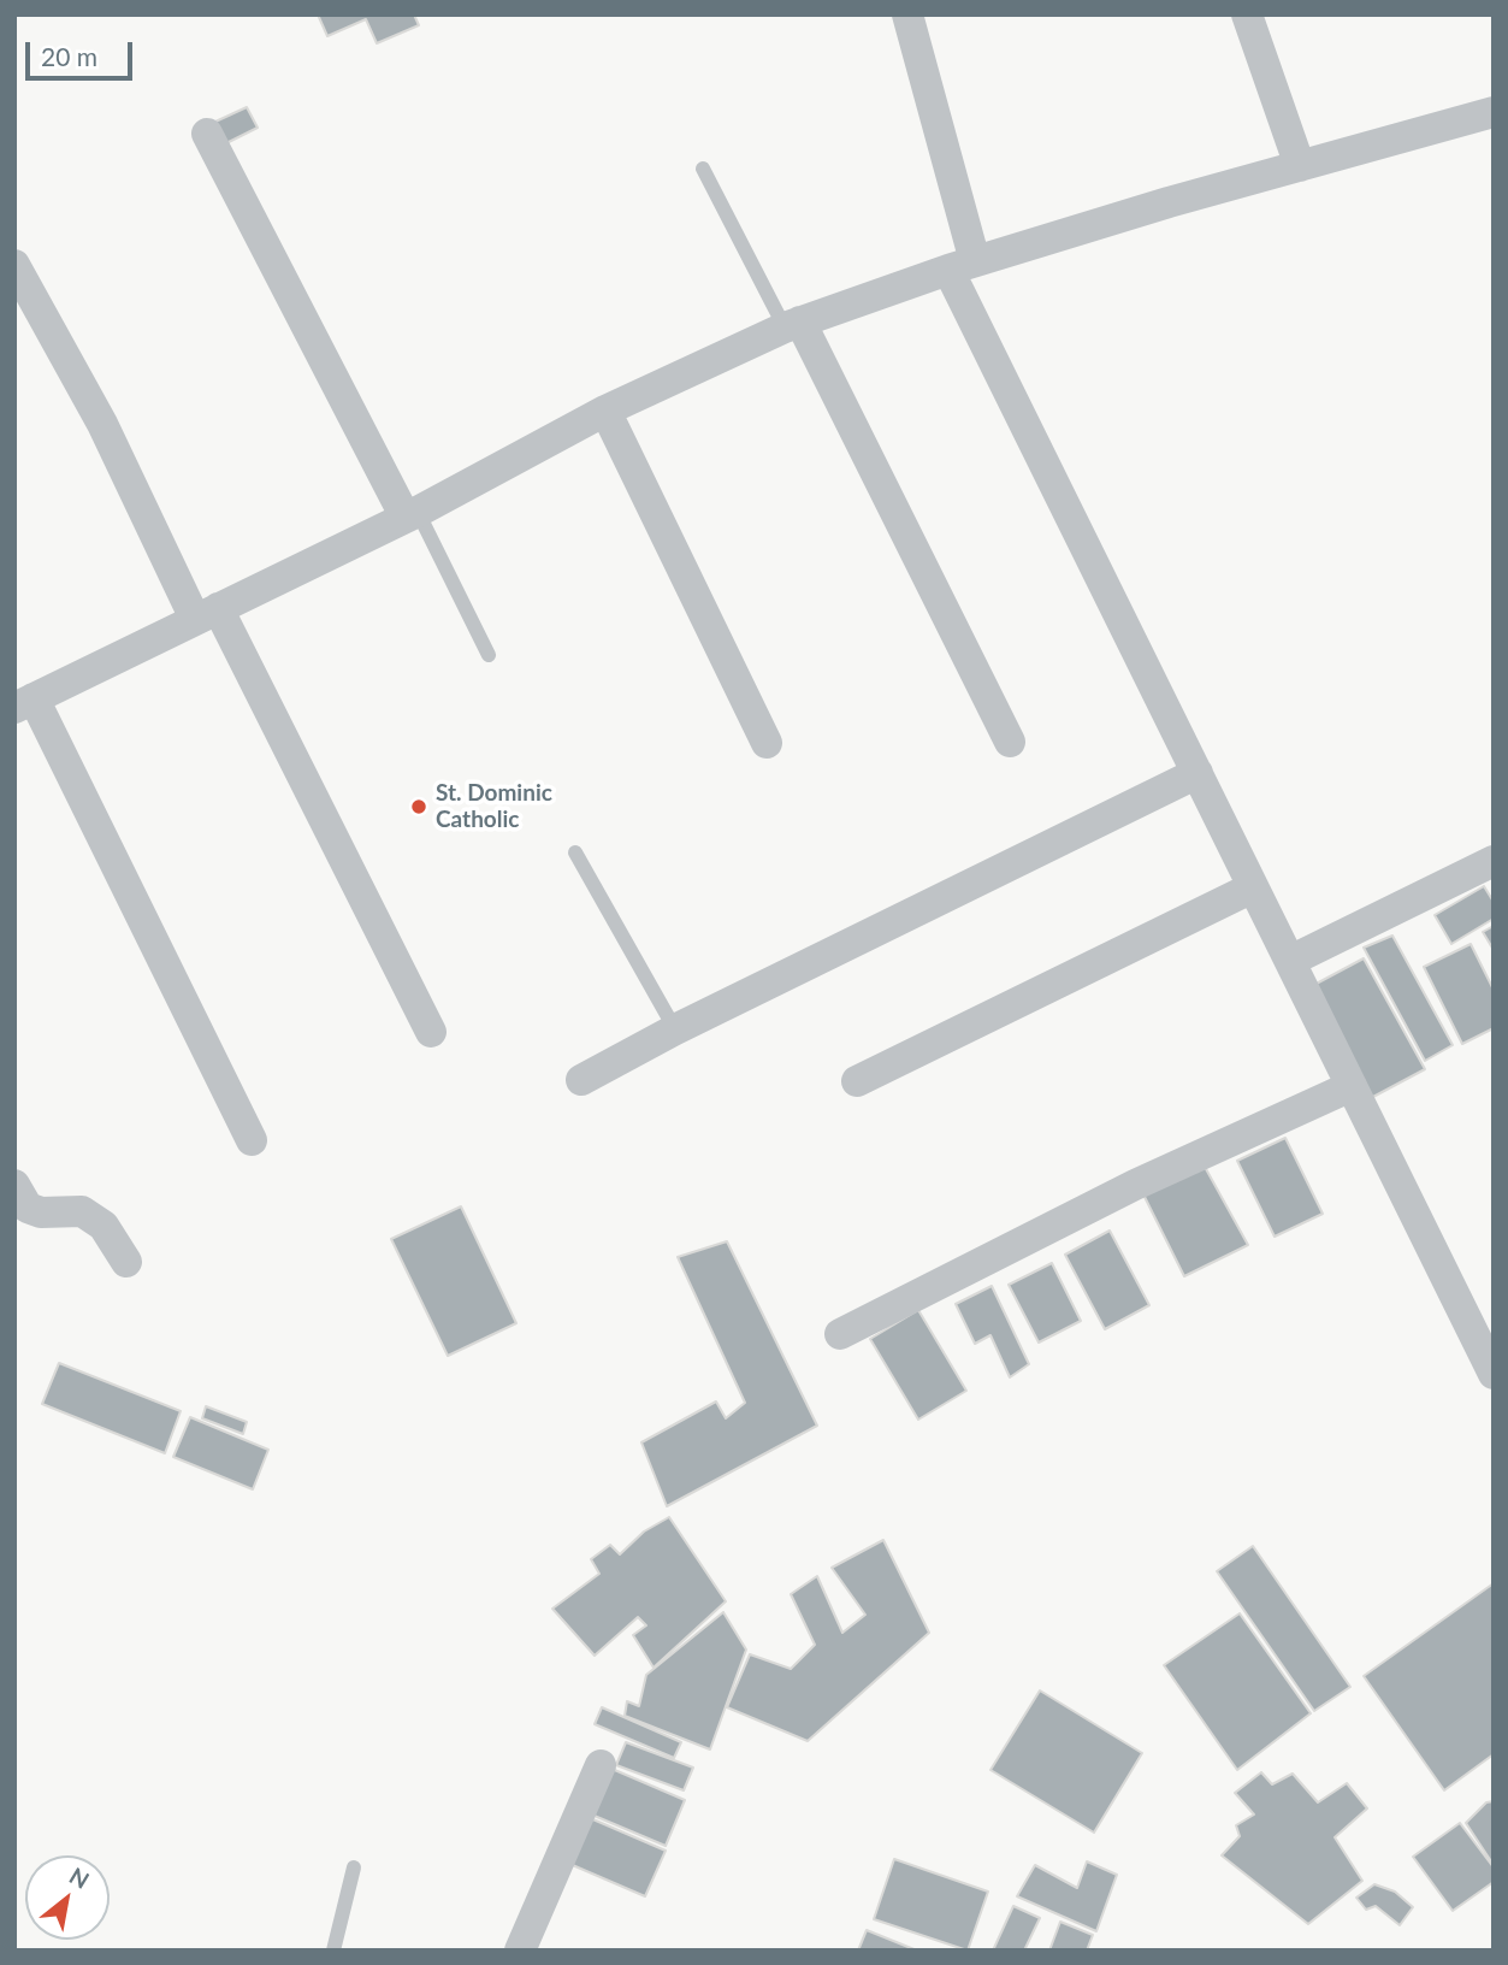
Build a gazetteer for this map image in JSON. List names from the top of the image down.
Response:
{
  "places": ["St. Dominic Catholic"],
  "scale_bar": "20 m",
  "north": "top right"
}
